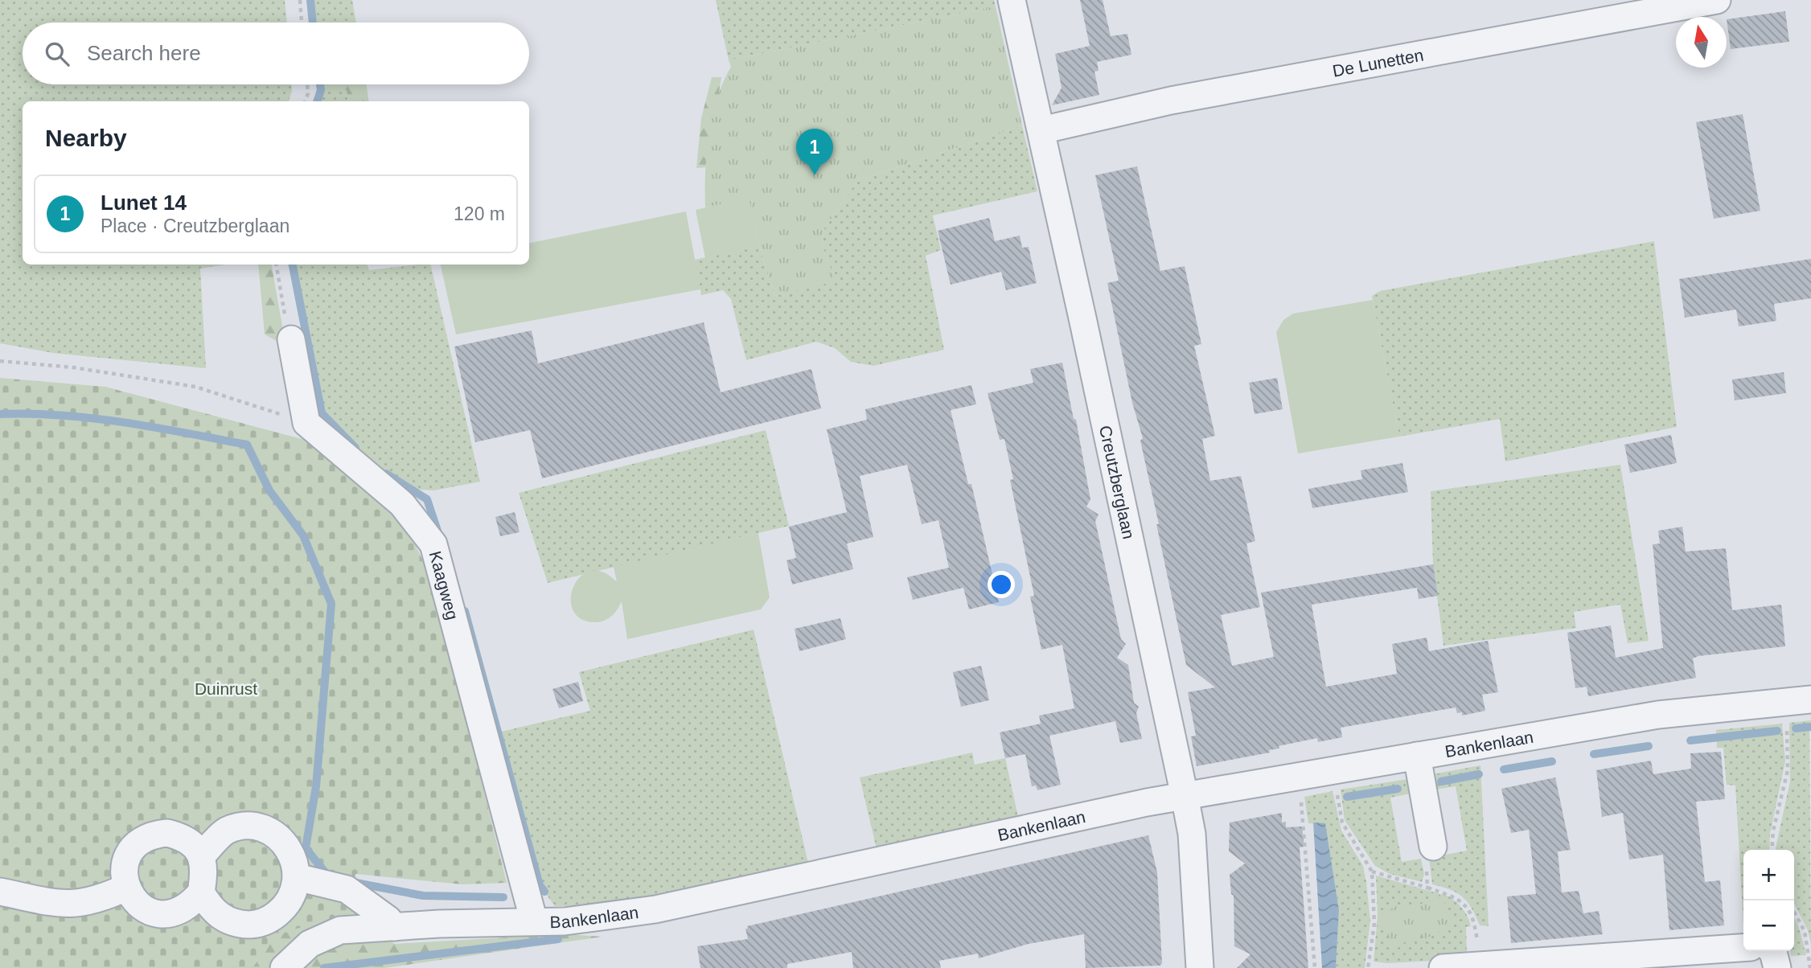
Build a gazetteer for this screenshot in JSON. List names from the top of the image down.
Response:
{
  "streets": {
    "street": [
      "De Lunetten",
      "Creutzberglaan",
      "Kaagweg",
      "Bankenlaan"
    ]
  },
  "crossings": [
    ["De Lunetten", "Creutzberglaan"],
    ["Creutzberglaan", "Bankenlaan"],
    ["Kaagweg", "Bankenlaan"]
  ],
  "parks": ["Duinrust"],
  "north": "top",
  "page": {
    "search": "Search here",
    "heading": "Nearby",
    "pins": "1",
    "list": [
      {
        "mark": "1",
        "name": "Lunet 14",
        "note": "Place · Creutzberglaan",
        "value": "120 m"
      }
    ],
    "map_buttons": ["+", "−"]
  }
}
